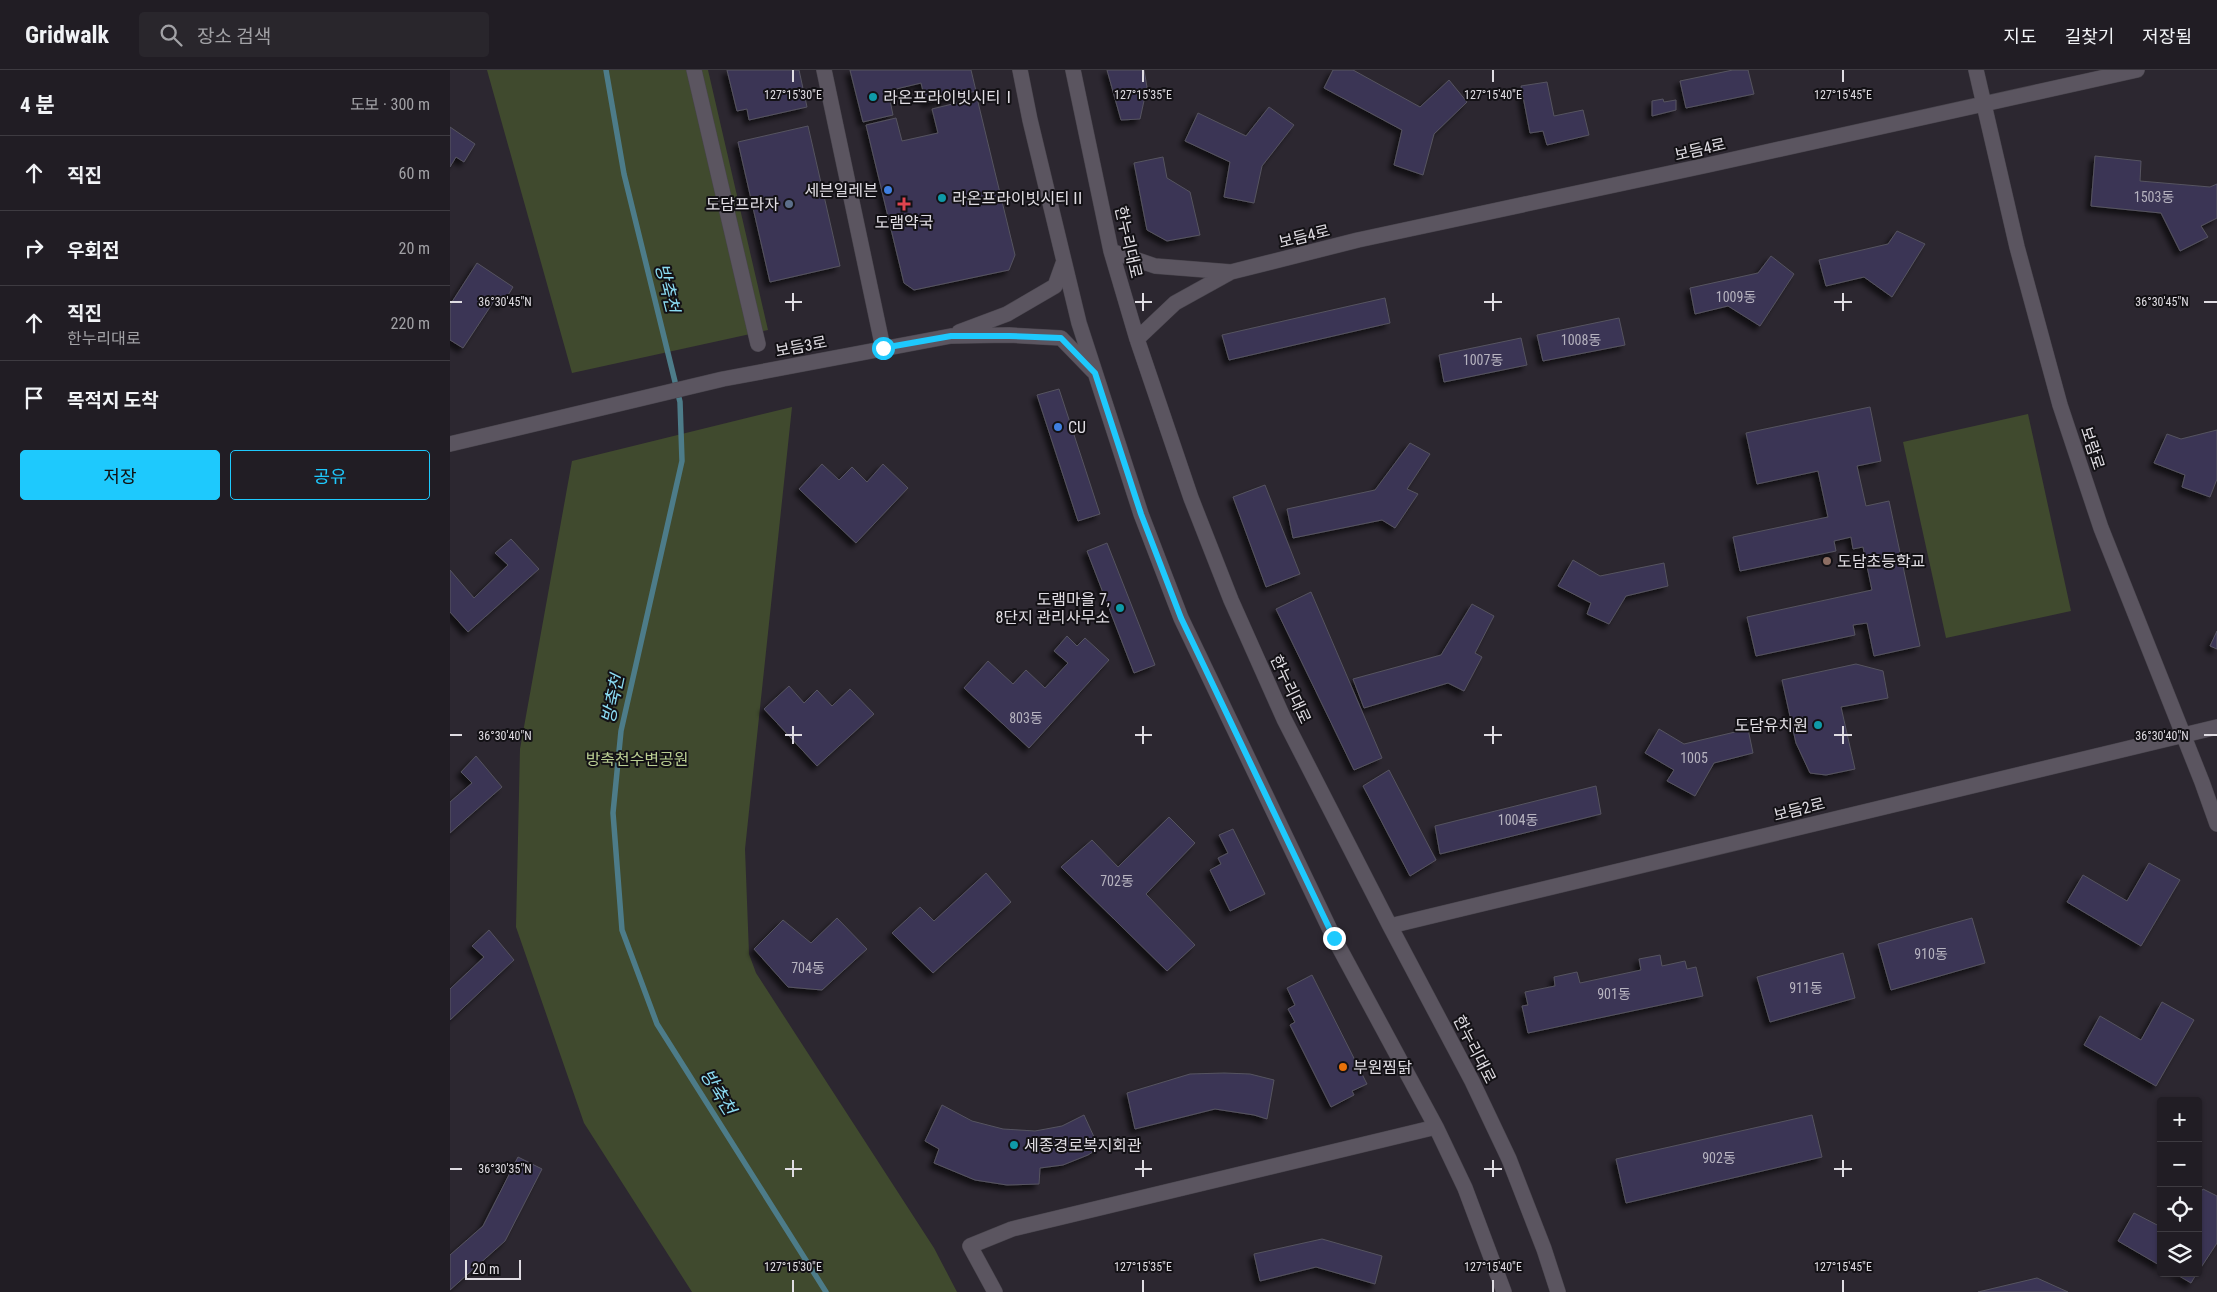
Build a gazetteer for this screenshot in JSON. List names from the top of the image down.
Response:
{
  "streets": {
    "street": [
      "보듬4로",
      "한누리대로",
      "보듬3로",
      "보람로",
      "보듬2로"
    ]
  },
  "crossings": [
    ["보듬4로", "보람로"],
    ["한누리대로", "보듬2로"],
    ["보람로", "보듬2로"]
  ],
  "water": ["방축천"],
  "parks": ["방축천수변공원"],
  "places": {
    "other": [
      "라온프라이빗시티Ⅰ",
      "세븐일레븐",
      "라온프라이빗시티Ⅱ",
      "도담프라자",
      "CU",
      "도담초등학교",
      "도램마을 7, 8단지 관리사무소",
      "도담유치원",
      "부원찜닭",
      "세종경로복지회관"
    ],
    "health": ["도램약국"]
  },
  "house_numbers": [
    "1503동",
    "1009동",
    "1008동",
    "1007동",
    "803동",
    "1005",
    "1004동",
    "702동",
    "910동",
    "704동",
    "911동",
    "901동",
    "902동"
  ],
  "scale_bar": "20 m",
  "page": {
    "header": "Gridwalk",
    "search": "장소 검색",
    "nav": ["지도", "길찾기", "저장됨"],
    "heading": ["4 분", "도보 · 300 m"],
    "list": [
      ["직진", "60 m"],
      ["우회전", "20 m"],
      ["직진", "한누리대로", "220 m"],
      "목적지 도착"
    ],
    "buttons": ["저장", "공유"],
    "map_buttons": ["+", "−"],
    "scale": "20 m"
  },
  "coordinates": [
    "127°15'30\"E",
    "127°15'35\"E",
    "127°15'40\"E",
    "127°15'45\"E",
    "36°30'45\"N",
    "36°30'40\"N",
    "36°30'35\"N"
  ]
}
